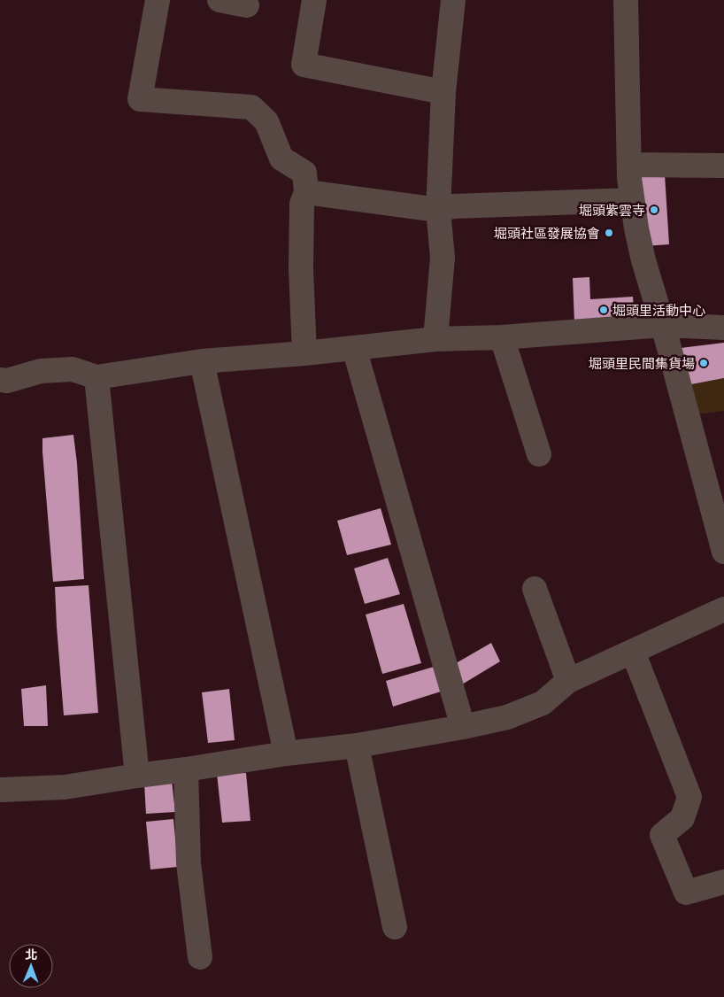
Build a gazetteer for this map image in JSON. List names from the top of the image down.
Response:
{
  "places": [
    "堀頭紫雲寺",
    "堀頭社區發展協會",
    "堀頭里活動中心",
    "堀頭里民間集貨場"
  ],
  "north": "top"
}
